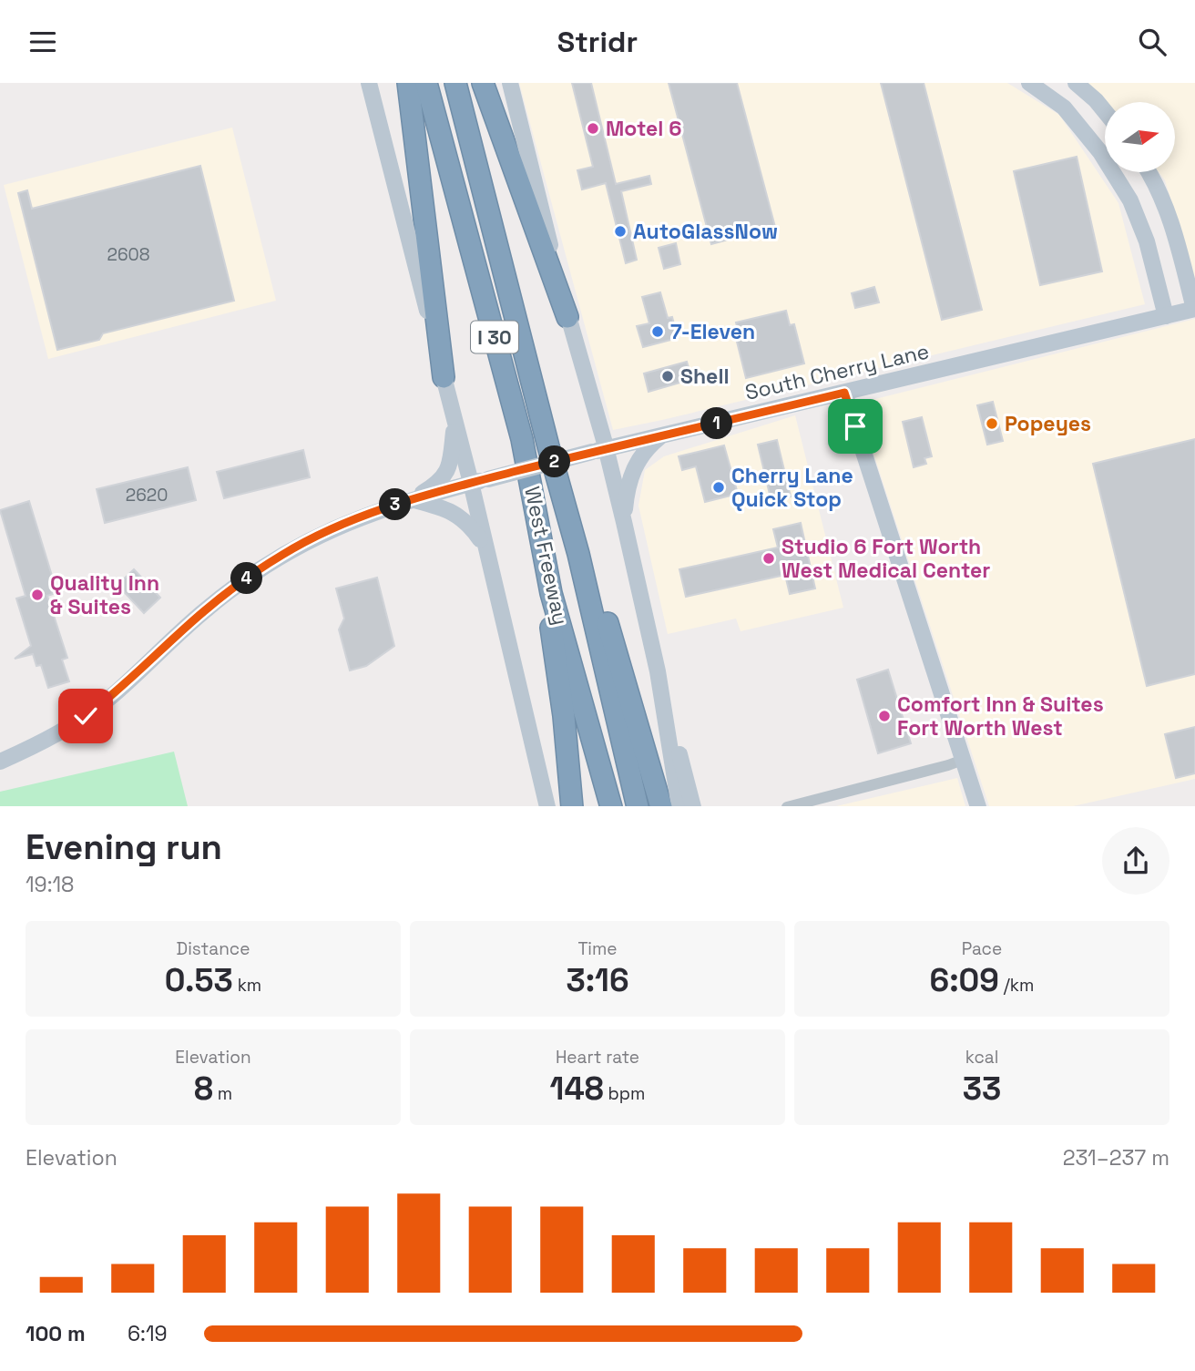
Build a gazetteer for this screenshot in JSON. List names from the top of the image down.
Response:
{
  "streets": {
    "highway": ["I 30", "West Freeway"],
    "street": ["South Cherry Lane"]
  },
  "places": [
    "Motel 6",
    "AutoGlassNow",
    "7-Eleven",
    "Shell",
    "Popeyes",
    "Cherry Lane Quick Stop",
    "Studio 6 Fort Worth West Medical Center",
    "Quality Inn & Suites",
    "Comfort Inn & Suites Fort Worth West"
  ],
  "house_numbers": ["2608", "2620"],
  "north": "right",
  "page": {
    "header": "Stridr",
    "pins": [
      "1",
      "2",
      "3",
      "4"
    ],
    "heading": ["Evening run", "19:18"],
    "stats": [
      ["Distance", "0.53 km"],
      ["Time", "3:16"],
      ["Pace", "6:09 /km"],
      ["Elevation", "8 m"],
      ["Heart rate", "148 bpm"],
      ["kcal", "33"]
    ],
    "chart": ["Elevation", "231–237 m"],
    "list": [
      {
        "name": "100 m",
        "note": "6:19"
      }
    ]
  }
}
